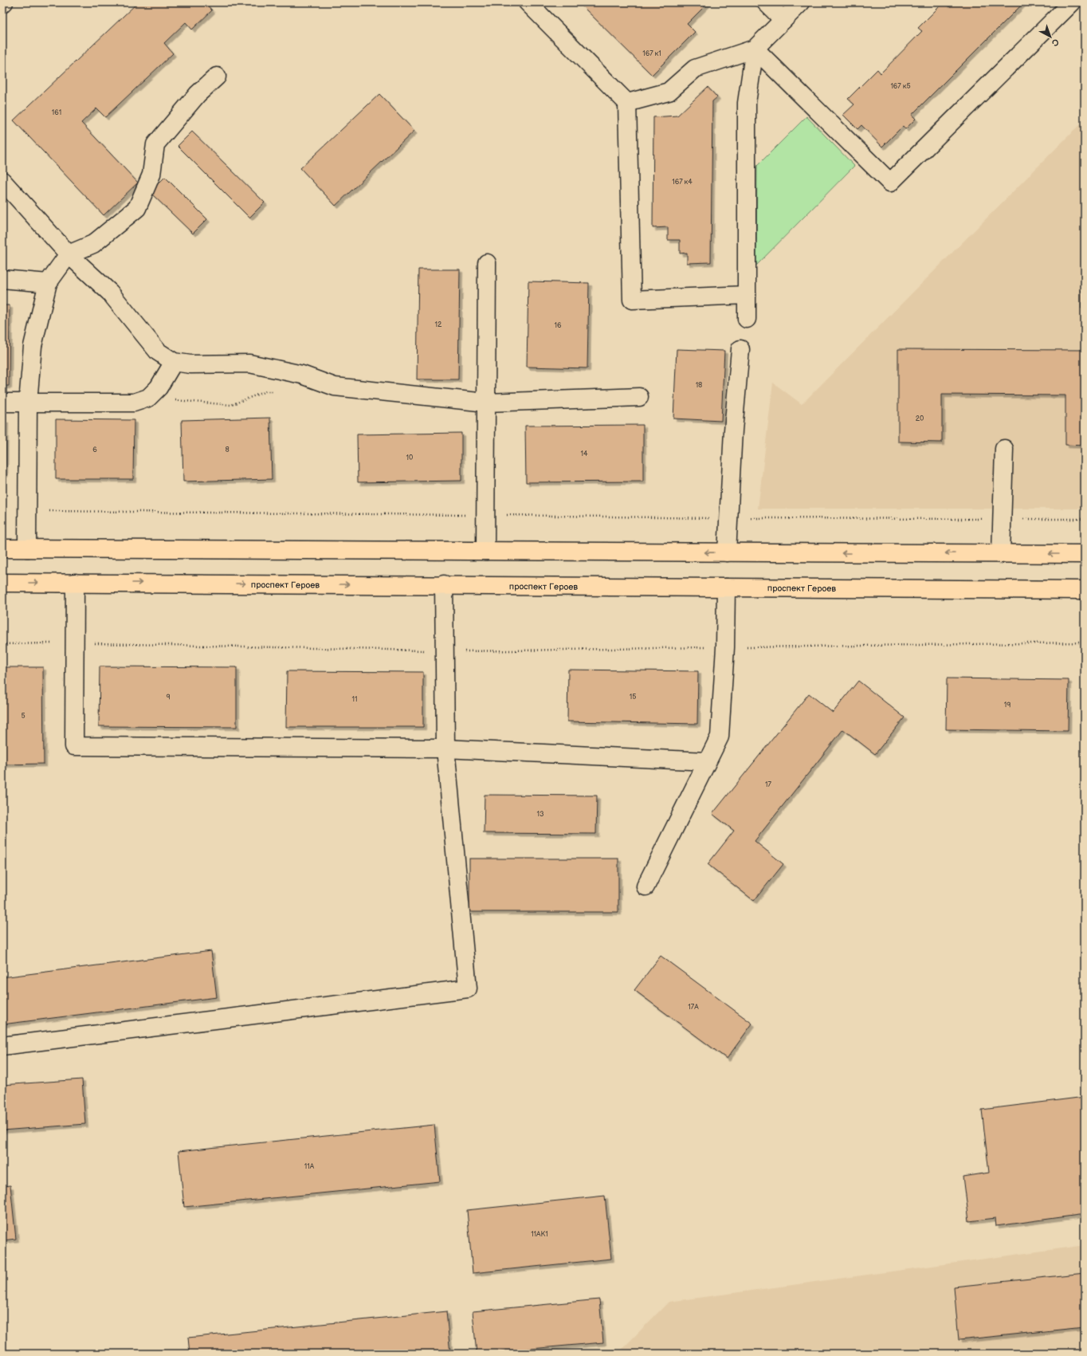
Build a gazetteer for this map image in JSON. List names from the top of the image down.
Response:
{
  "streets": {
    "main road": ["проспект Героев"]
  },
  "house_numbers": [
    "167 к1",
    "167 к5",
    "161",
    "167 к4",
    "12",
    "16",
    "18",
    "20",
    "6",
    "8",
    "14",
    "10",
    "9",
    "15",
    "11",
    "19",
    "5",
    "17",
    "13",
    "17А",
    "11А",
    "11АК1"
  ],
  "north": "bottom right"
}
